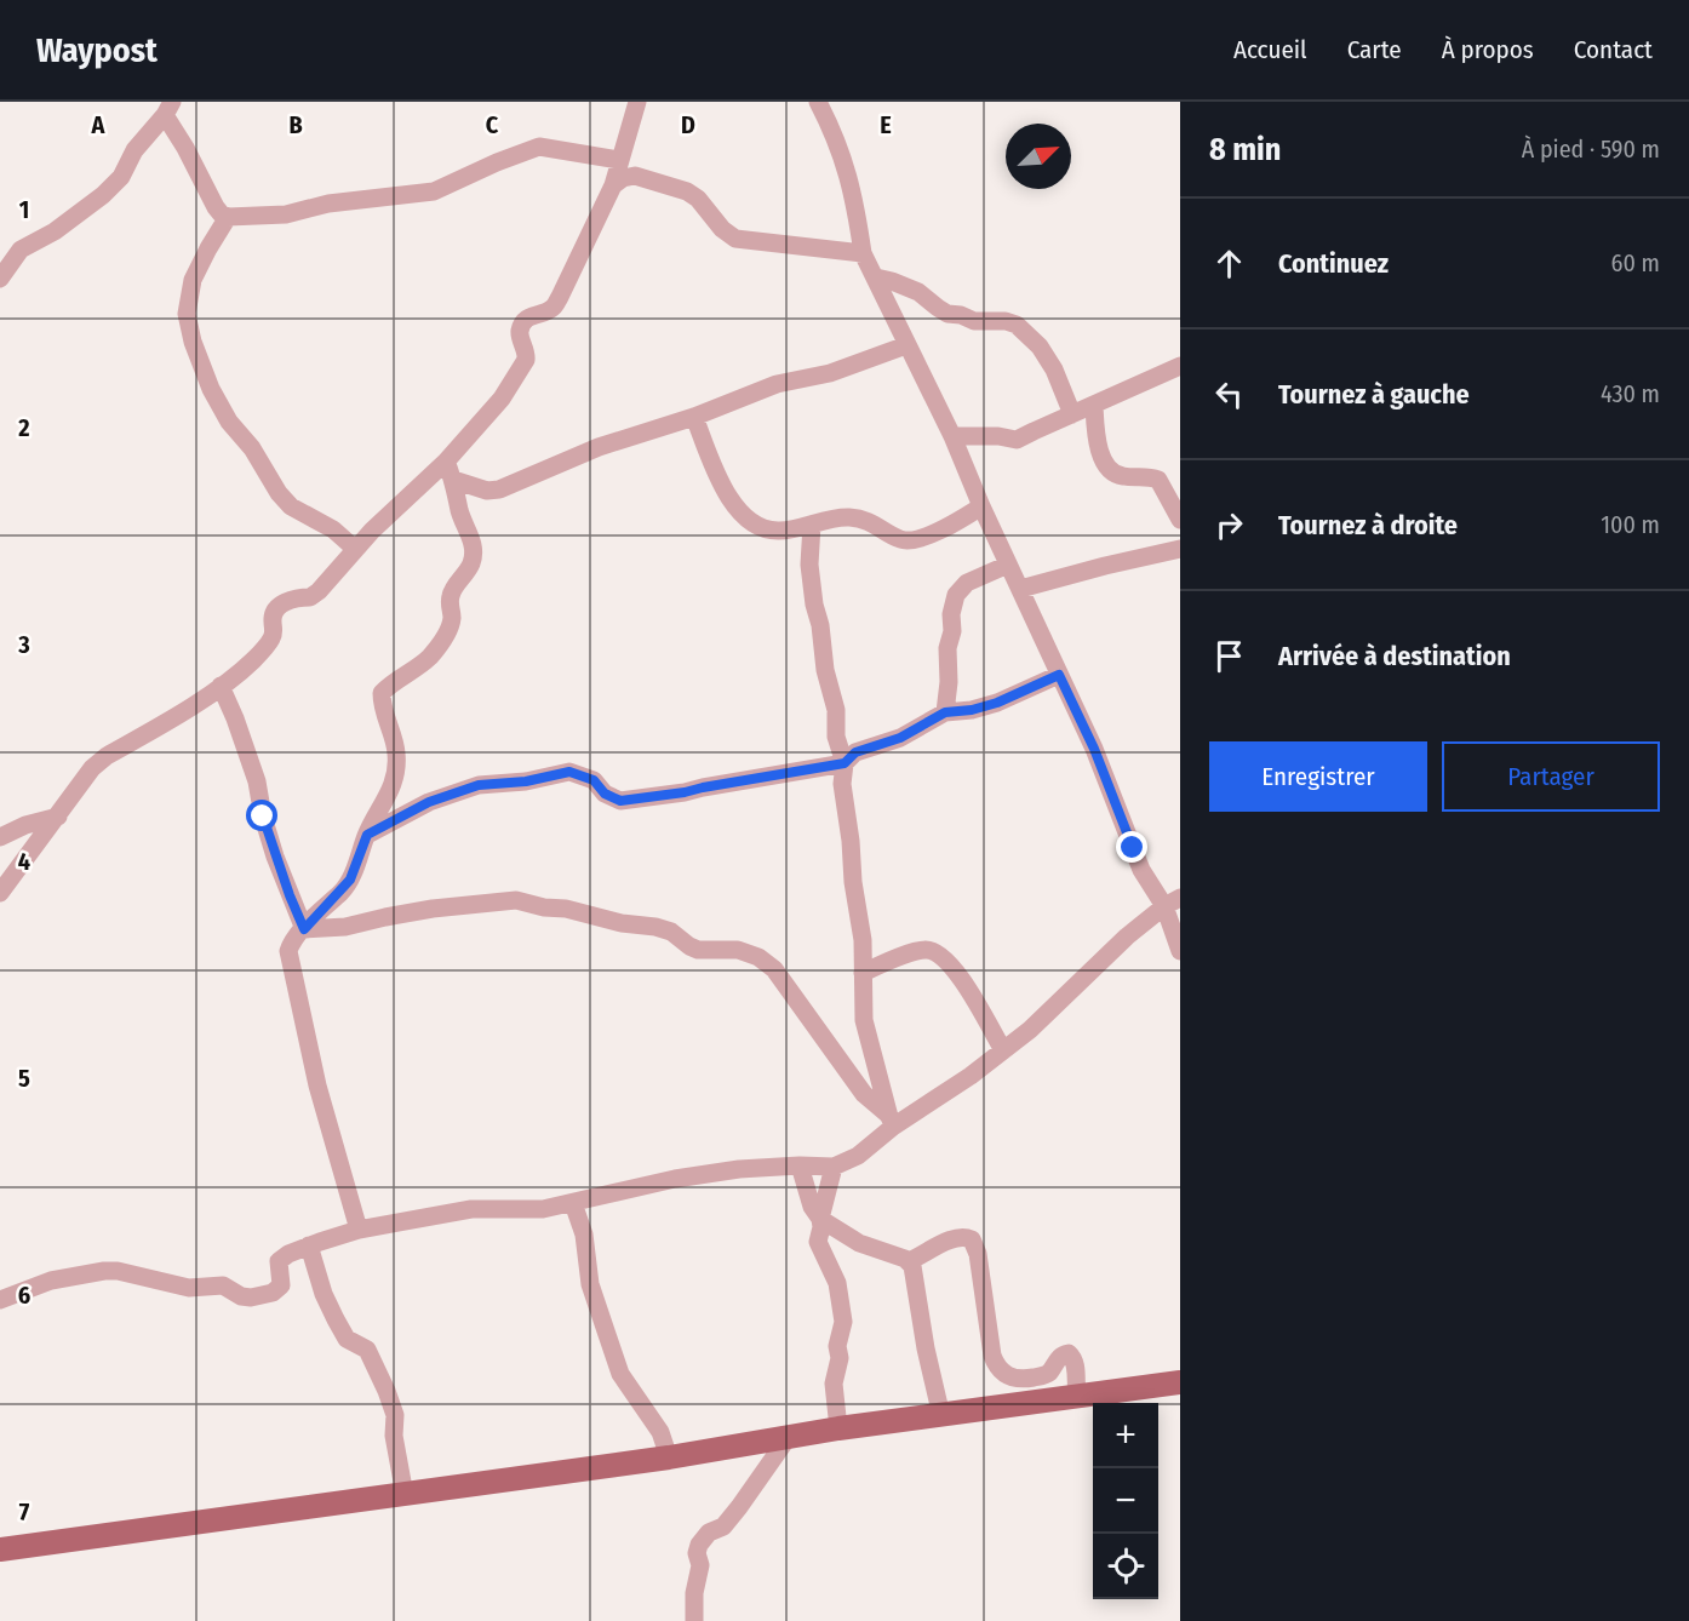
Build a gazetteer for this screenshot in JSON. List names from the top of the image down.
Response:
{
  "north": "top right",
  "page": {
    "header": "Waypost",
    "nav": [
      "Accueil",
      "Carte",
      "À propos",
      "Contact"
    ],
    "heading": ["8 min", "À pied · 590 m"],
    "list": [
      ["Continuez", "60 m"],
      ["Tournez à gauche", "430 m"],
      ["Tournez à droite", "100 m"],
      "Arrivée à destination"
    ],
    "buttons": ["Enregistrer", "Partager"],
    "map_buttons": ["+", "−"]
  },
  "grid": {
    "columns": [
      "A",
      "B",
      "C",
      "D",
      "E"
    ],
    "rows": [
      "1",
      "2",
      "3",
      "4",
      "5",
      "6",
      "7"
    ]
  }
}
